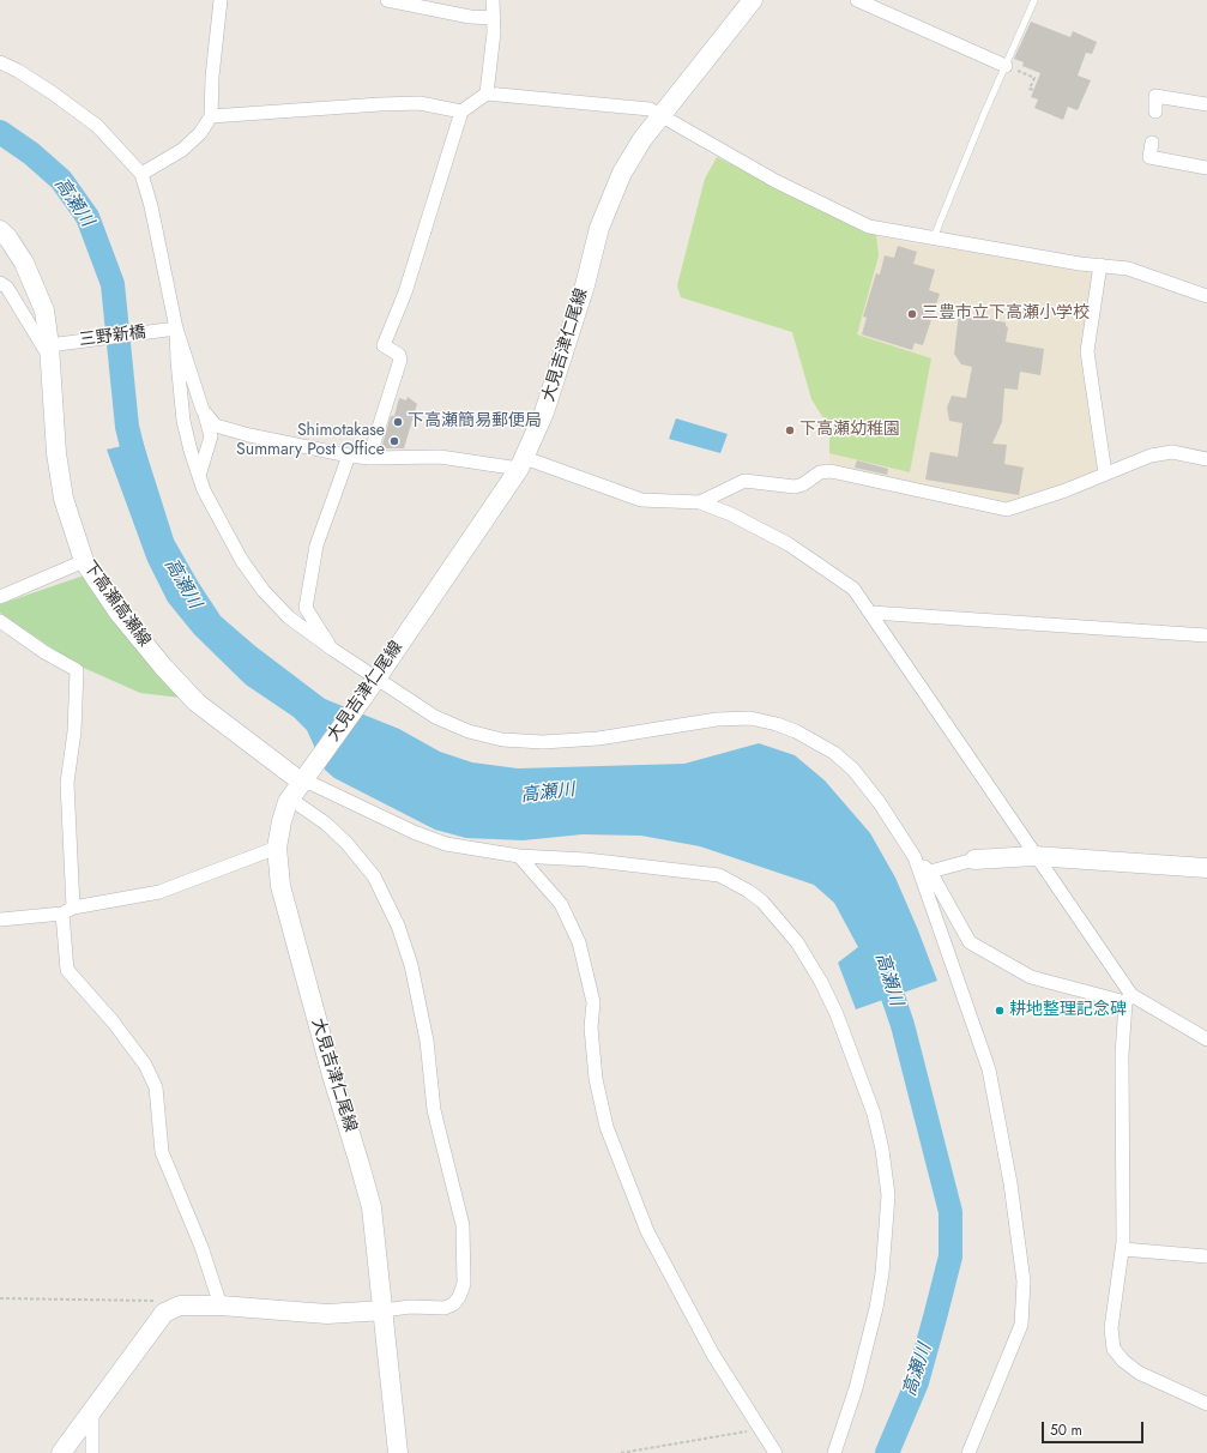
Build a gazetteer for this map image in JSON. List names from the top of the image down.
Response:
{
  "streets": {
    "main road": ["大見吉津仁尾線", "下高瀬高瀬線"],
    "street": ["三野新橋"]
  },
  "crossings": [
    ["三野新橋", "下高瀬高瀬線"],
    ["大見吉津仁尾線", "下高瀬高瀬線"]
  ],
  "water": ["高瀬川"],
  "places": [
    "三豊市立下高瀬小学校",
    "下高瀬簡易郵便局",
    "下高瀬幼稚園",
    "Shimotakase Summary Post Office",
    "耕地整理記念碑"
  ],
  "scale_bar": "50 m"
}
